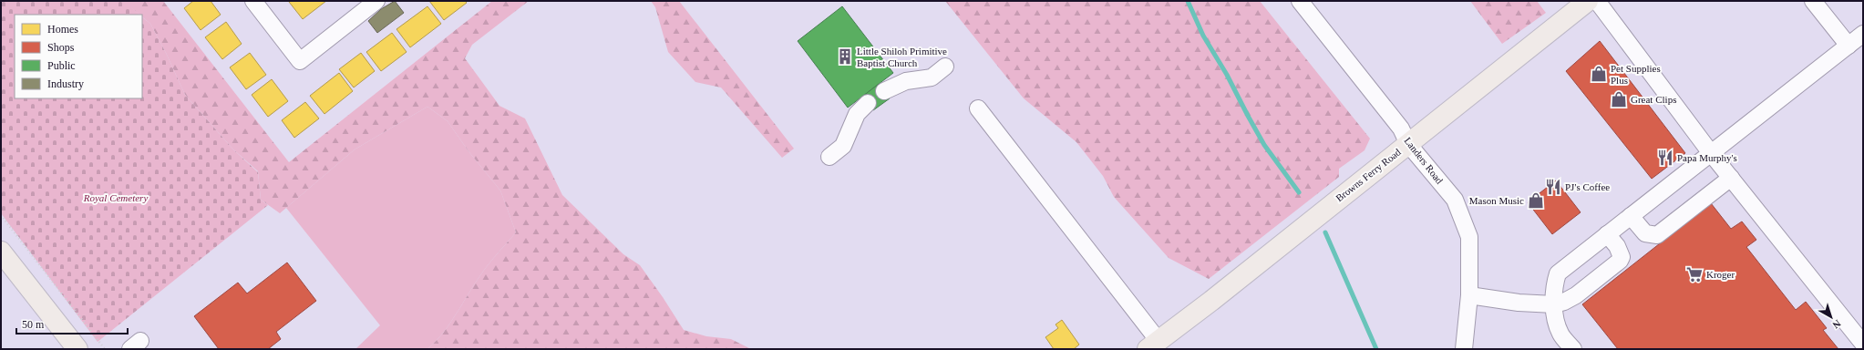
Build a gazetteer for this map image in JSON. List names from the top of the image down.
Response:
{
  "streets": {
    "main road": ["Browns Ferry Road"],
    "street": ["Landers Road"]
  },
  "crossings": [
    ["Landers Road", "Browns Ferry Road"]
  ],
  "parks": ["Royal Cemetery"],
  "places": {
    "building": ["Little Shiloh Primitive Baptist Church"],
    "shop": ["Pet Supplies Plus", "Great Clips", "Mason Music"],
    "restaurant": ["Papa Murphy's", "PJ's Coffee"],
    "supermarket": ["Kroger"]
  },
  "legend": [
    "Homes",
    "Shops",
    "Public",
    "Industry"
  ],
  "scale_bar": "50 m",
  "north": "bottom right"
}
